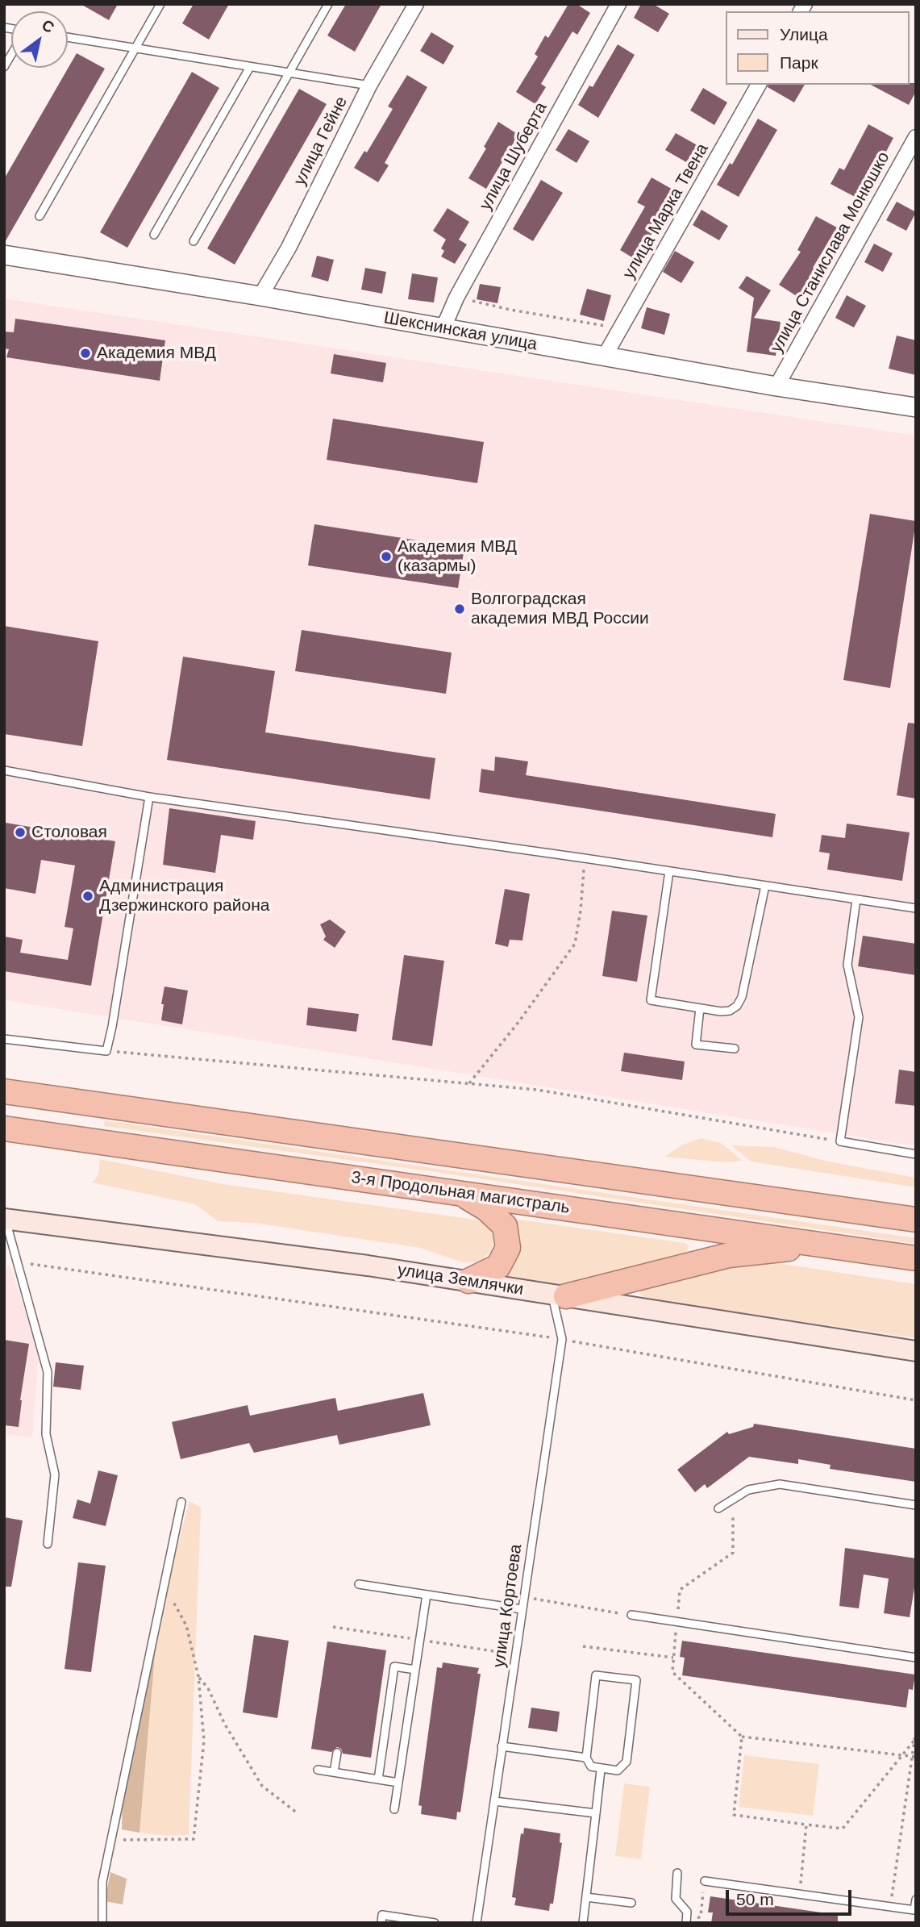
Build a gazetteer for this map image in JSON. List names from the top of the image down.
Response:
{
  "streets": {
    "highway": ["3-я Продольная магистраль"],
    "main road": ["улица Землячки"],
    "street": [
      "улица Гейне",
      "улица Шуберта",
      "улица Марка Твена",
      "улица Станислава Монюшко",
      "Шекснинская улица"
    ],
    "lane": ["улица Кортоева"]
  },
  "crossings": [
    ["улица Гейне", "Шекснинская улица"],
    ["улица Шуберта", "Шекснинская улица"],
    ["улица Марка Твена", "Шекснинская улица"],
    ["улица Станислава Монюшко", "Шекснинская улица"],
    ["улица Землячки", "улица Кортоева"]
  ],
  "places": [
    "Академия МВД",
    "Академия МВД (казармы)",
    "Волгоградская академия МВД России",
    "Столовая",
    "Администрация Дзержинского района"
  ],
  "legend": ["Улица", "Парк"],
  "scale_bar": "50 m",
  "north": "top right"
}
